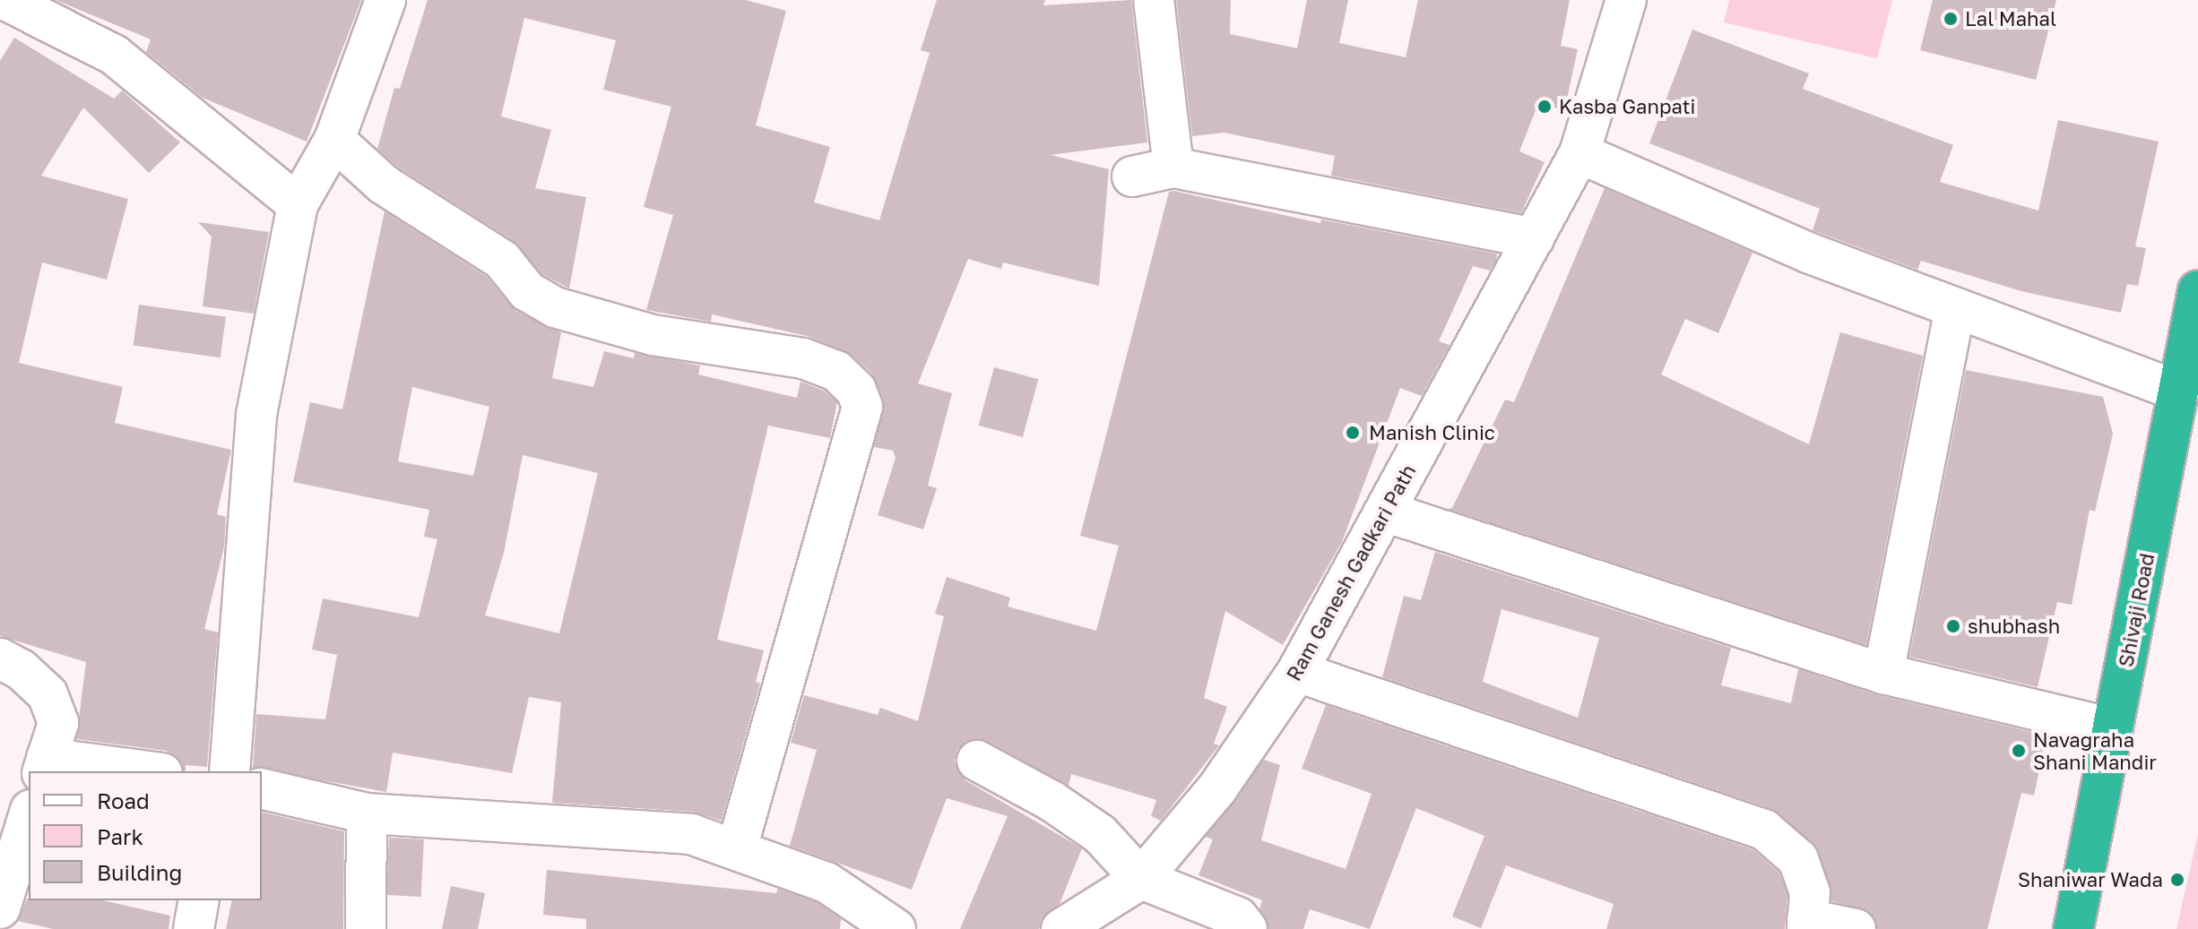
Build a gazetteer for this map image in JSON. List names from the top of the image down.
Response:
{
  "streets": {
    "highway": ["Shivaji Road"],
    "street": ["Ram Ganesh Gadkari Path"]
  },
  "places": [
    "Lal Mahal",
    "Kasba Ganpati",
    "Manish Clinic",
    "shubhash",
    "Navagraha Shani Mandir",
    "Shaniwar Wada"
  ],
  "legend": ["Road", "Park", "Building"]
}
